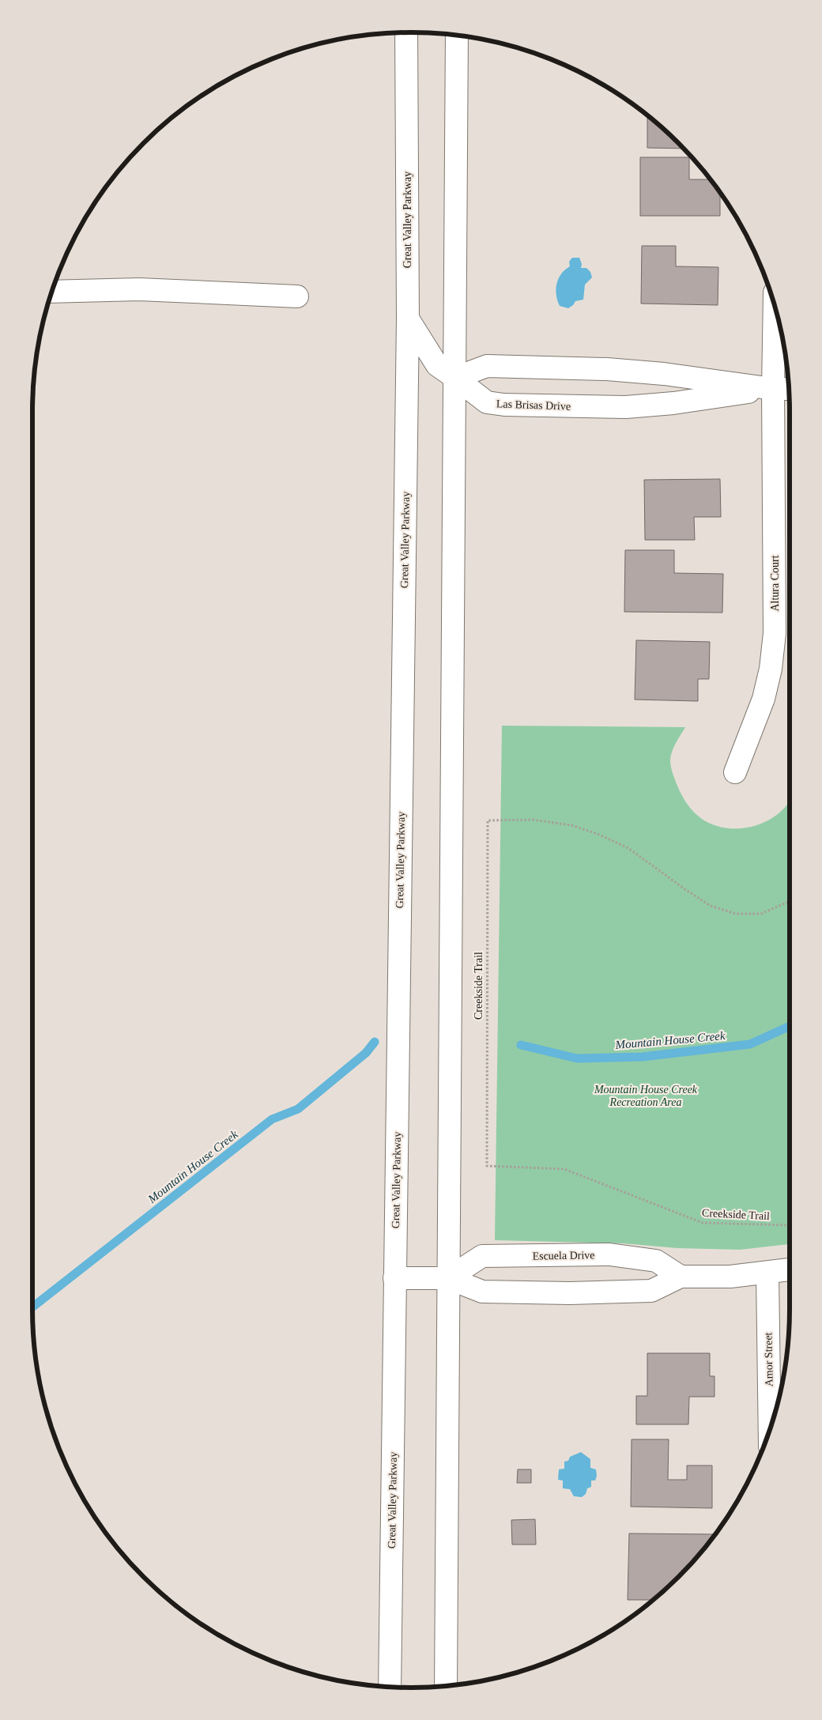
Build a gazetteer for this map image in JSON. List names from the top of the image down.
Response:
{
  "streets": {
    "main road": [
      "Great Valley Parkway",
      "Las Brisas Drive",
      "Altura Court",
      "Escuela Drive",
      "Amor Street"
    ],
    "path": ["Creekside Trail"]
  },
  "crossings": [
    ["Great Valley Parkway", "Las Brisas Drive"],
    ["Las Brisas Drive", "Altura Court"]
  ],
  "water": ["Mountain House Creek"],
  "parks": ["Mountain House Creek Recreation Area"]
}
